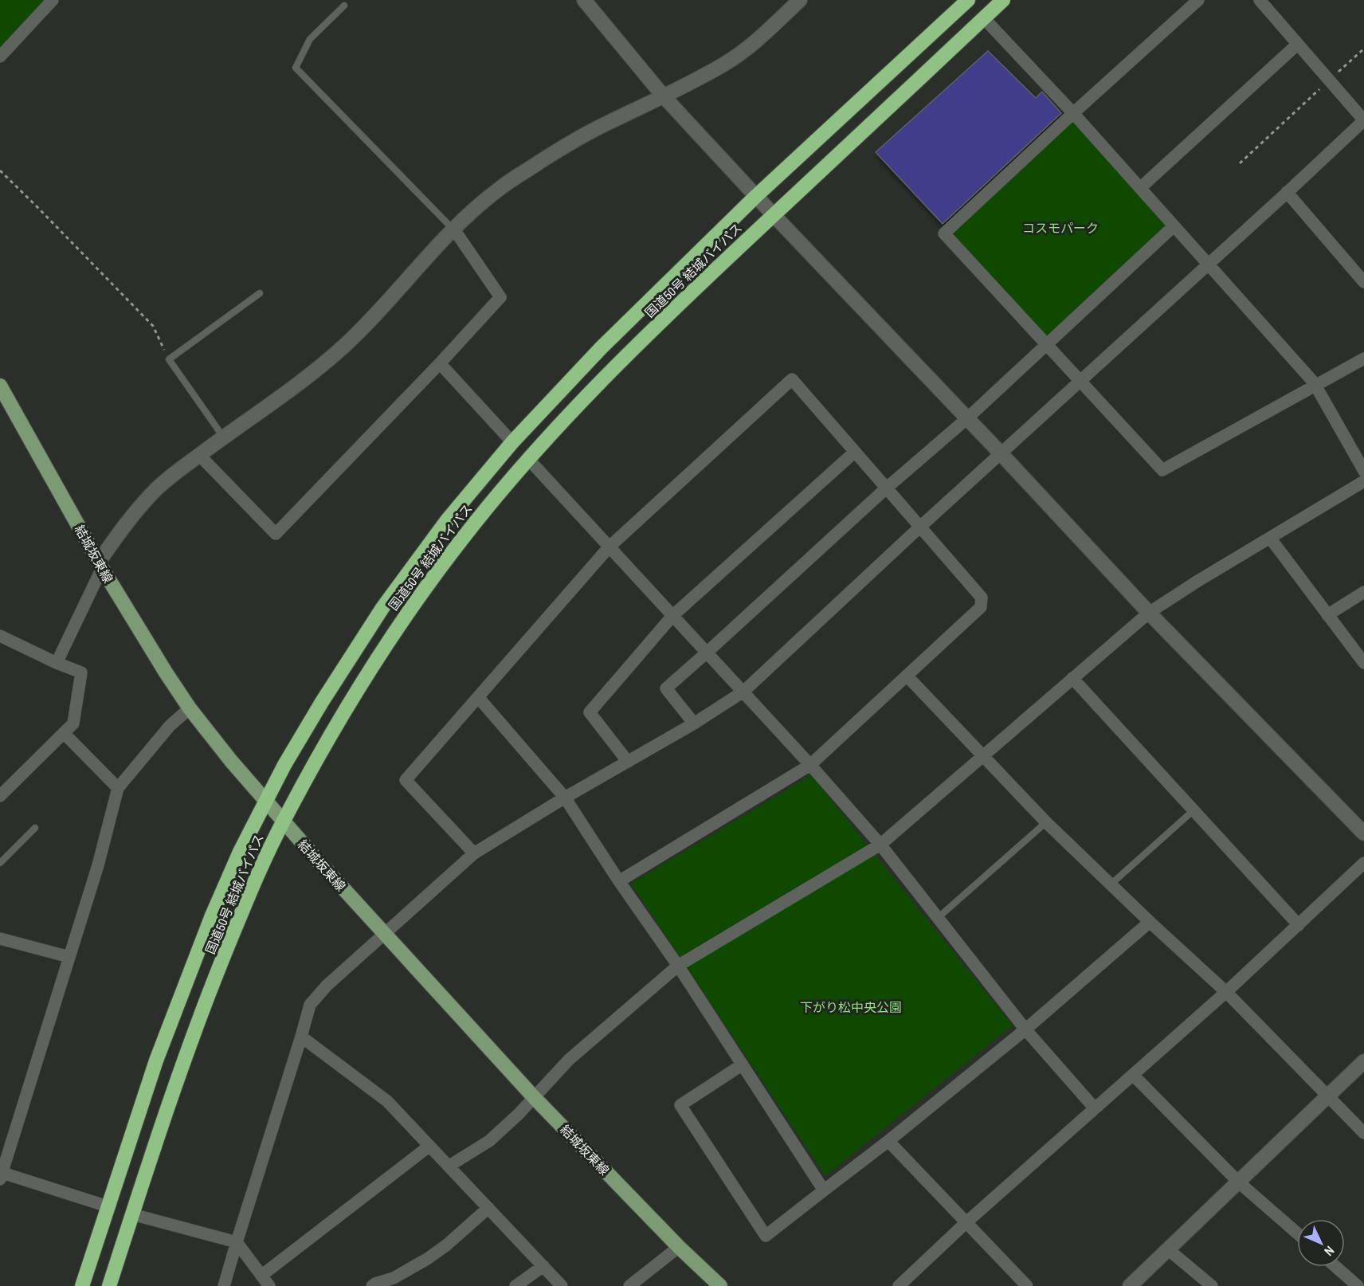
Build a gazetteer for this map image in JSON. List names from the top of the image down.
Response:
{
  "streets": {
    "highway": ["国道50号 結城バイパス"],
    "main road": ["結城坂東線"]
  },
  "crossings": [
    ["国道50号 結城バイパス", "結城坂東線"]
  ],
  "parks": ["コスモパーク", "下がり松中央公園"],
  "north": "bottom right"
}
